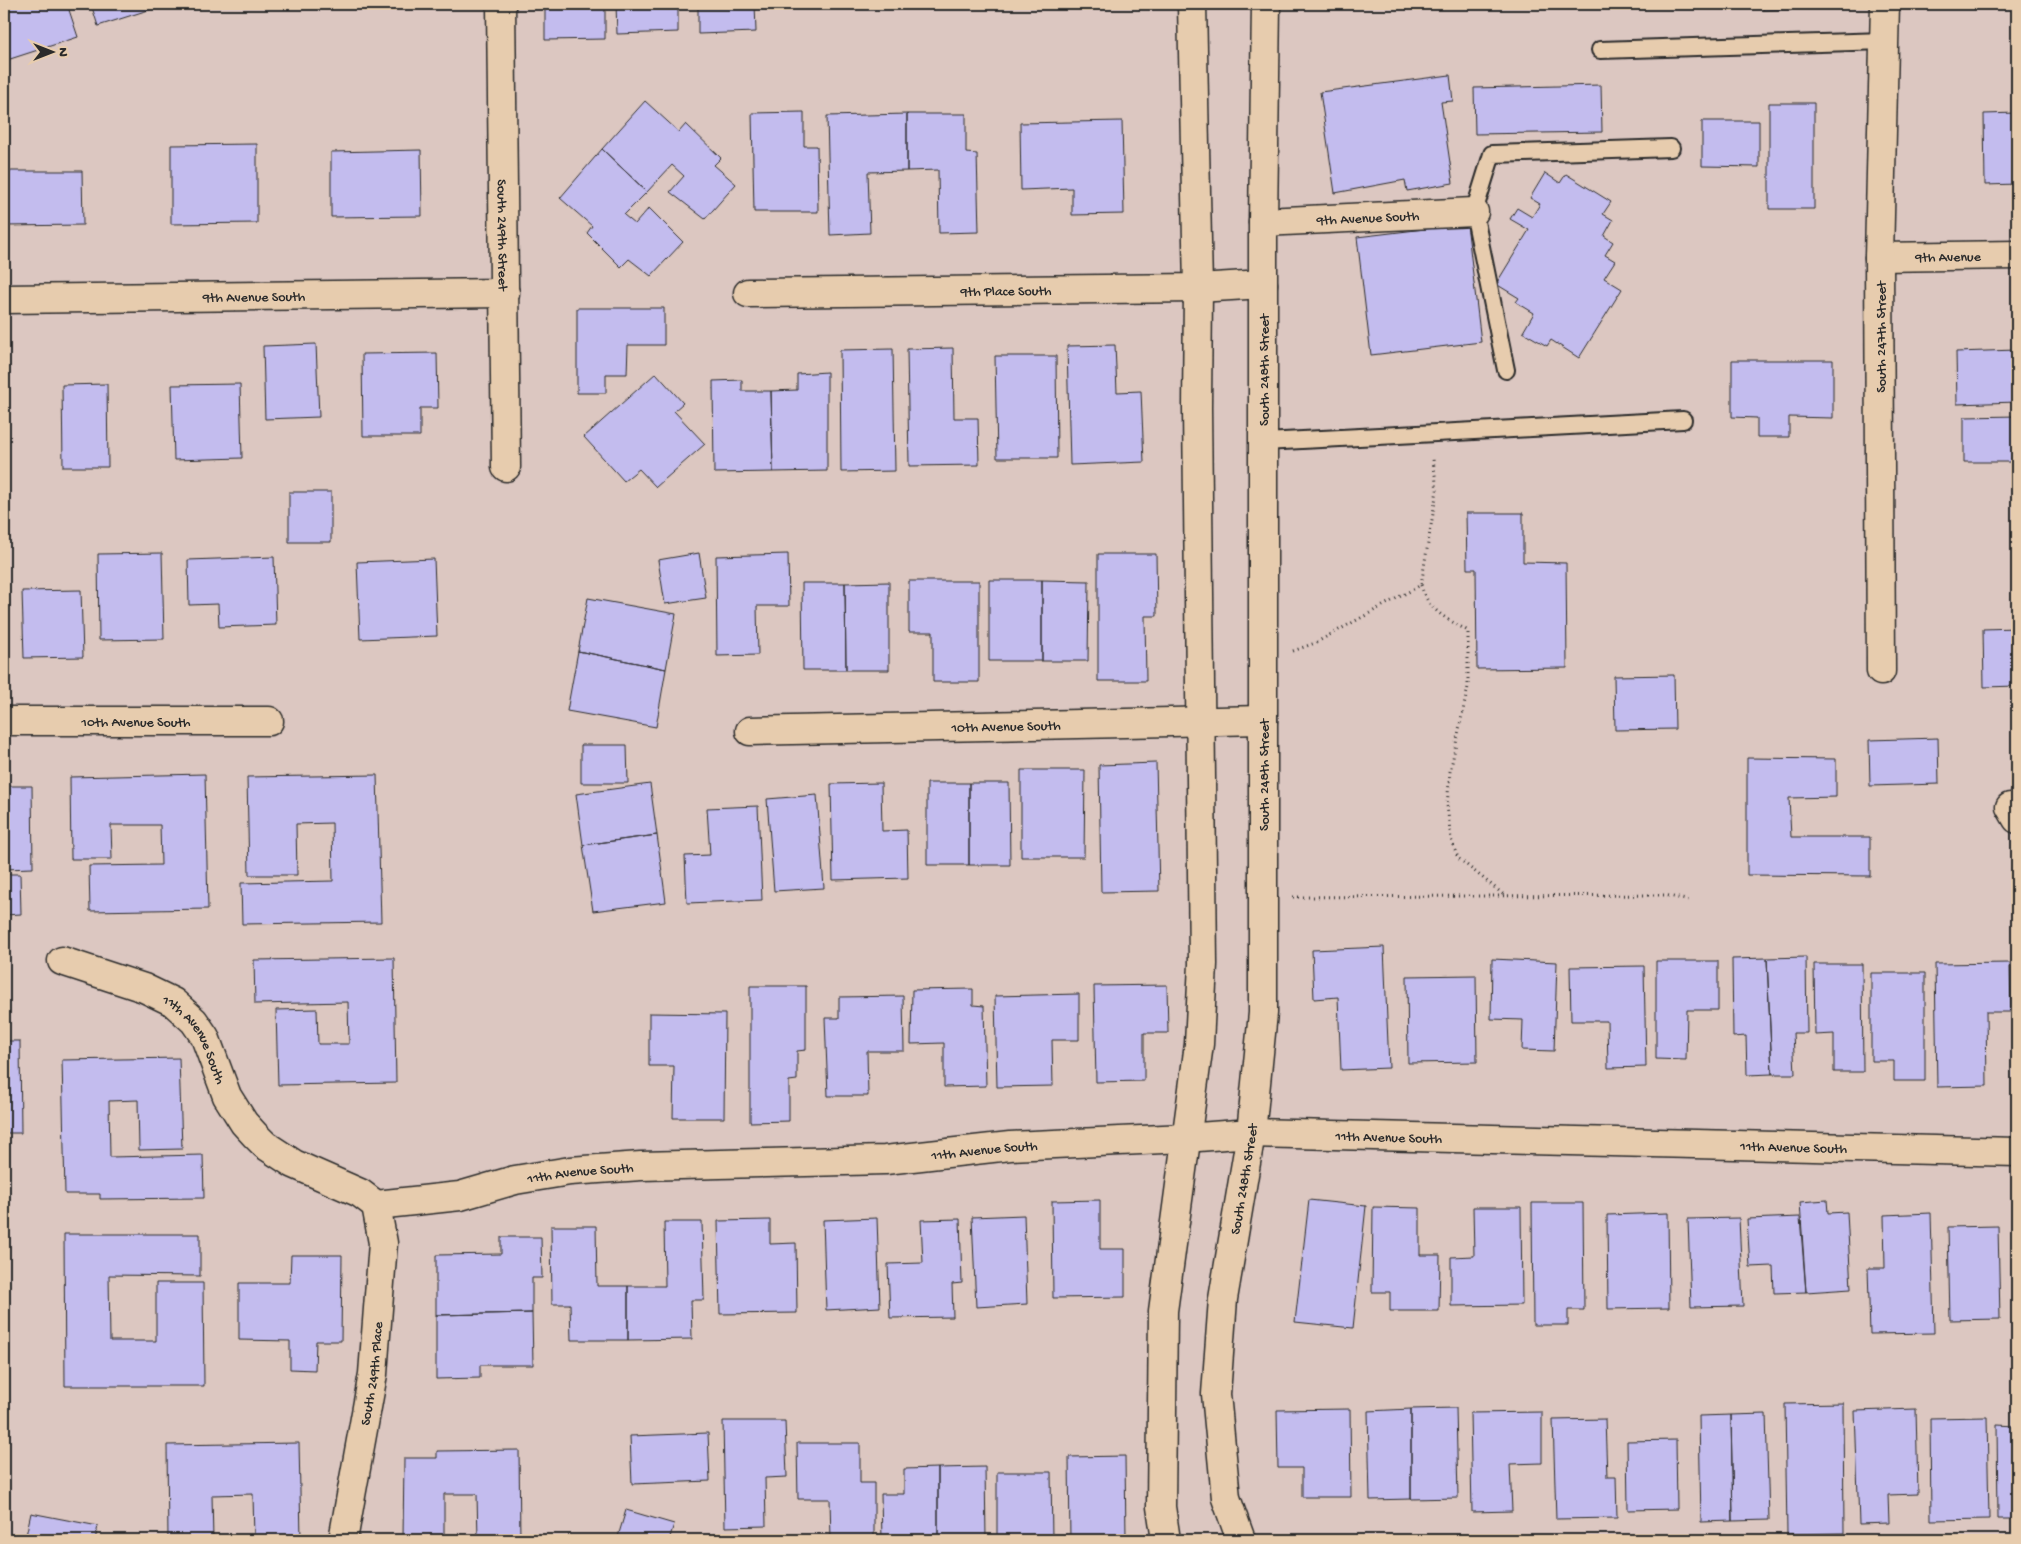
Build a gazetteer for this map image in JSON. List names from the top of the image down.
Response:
{
  "streets": {
    "street": [
      "9th Avenue South",
      "South 249th Street",
      "9th Avenue",
      "9th Place South",
      "South 247th Street",
      "South 248th Street",
      "10th Avenue South",
      "11th Avenue South",
      "South 249th Place"
    ]
  },
  "crossings": [
    ["9th Avenue South", "South 249th Street"],
    ["9th Avenue South", "South 248th Street"],
    ["9th Avenue", "South 247th Street"],
    ["9th Place South", "South 248th Street"],
    ["South 248th Street", "10th Avenue South"],
    ["South 248th Street", "11th Avenue South"],
    ["11th Avenue South", "South 249th Place"]
  ],
  "north": "right"
}
